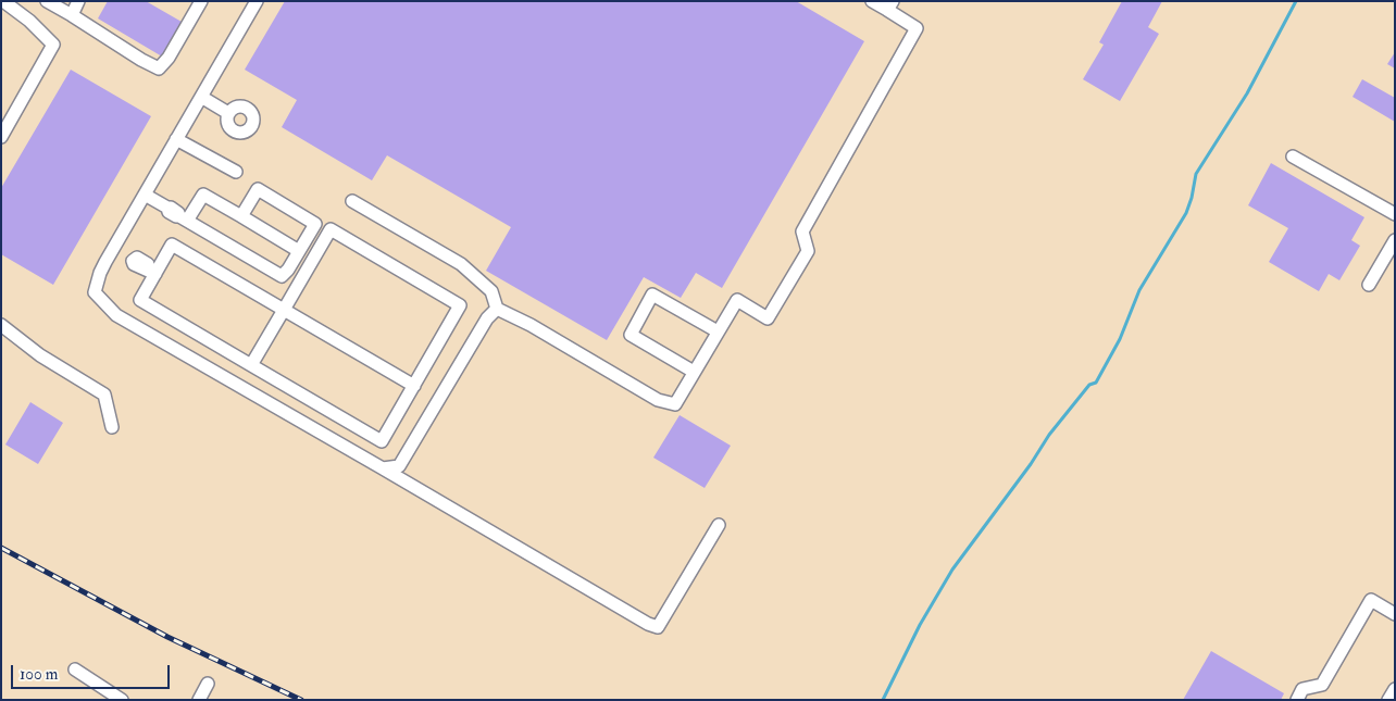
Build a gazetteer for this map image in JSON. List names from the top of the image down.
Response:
{
  "scale_bar": "100 m"
}
